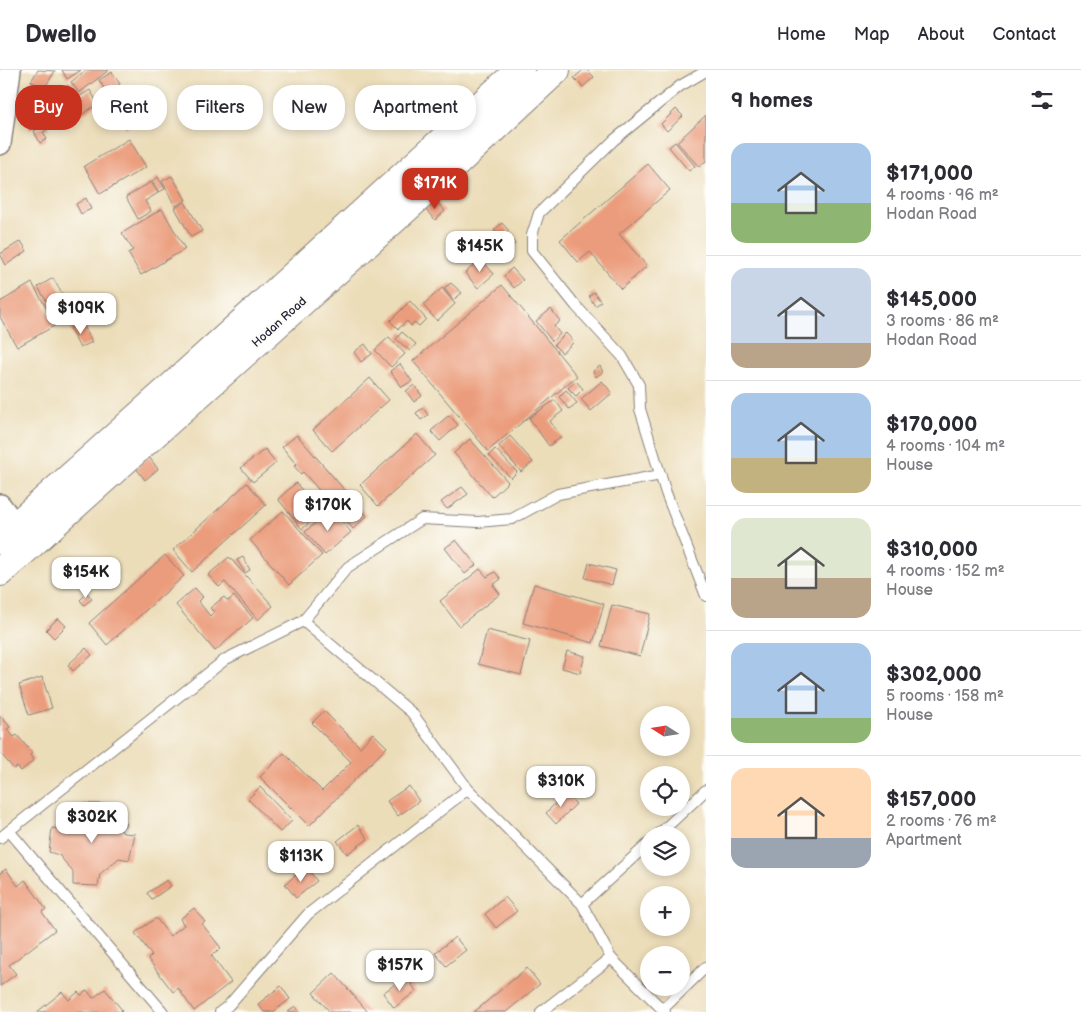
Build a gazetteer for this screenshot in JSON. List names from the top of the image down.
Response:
{
  "streets": {
    "main road": ["Hodan Road"]
  },
  "north": "left",
  "page": {
    "header": "Dwello",
    "nav": [
      "Home",
      "Map",
      "About",
      "Contact"
    ],
    "heading": "9 homes",
    "chip": [
      "Buy",
      "Rent",
      "Filters",
      "New",
      "Apartment"
    ],
    "list": [
      {
        "name": "$171,000",
        "note": "4 rooms · 96 m² · Hodan Road"
      },
      {
        "name": "$145,000",
        "note": "3 rooms · 86 m² · Hodan Road"
      },
      {
        "name": "$170,000",
        "note": "4 rooms · 104 m² · House"
      },
      {
        "name": "$310,000",
        "note": "4 rooms · 152 m² · House"
      },
      {
        "name": "$302,000",
        "note": "5 rooms · 158 m² · House"
      },
      {
        "name": "$157,000",
        "note": "2 rooms · 76 m² · Apartment"
      }
    ],
    "price": [
      "$171K",
      "$145K",
      "$109K",
      "$170K",
      "$154K",
      "$310K",
      "$302K",
      "$113K",
      "$157K"
    ],
    "map_buttons": ["+", "−"]
  }
}
